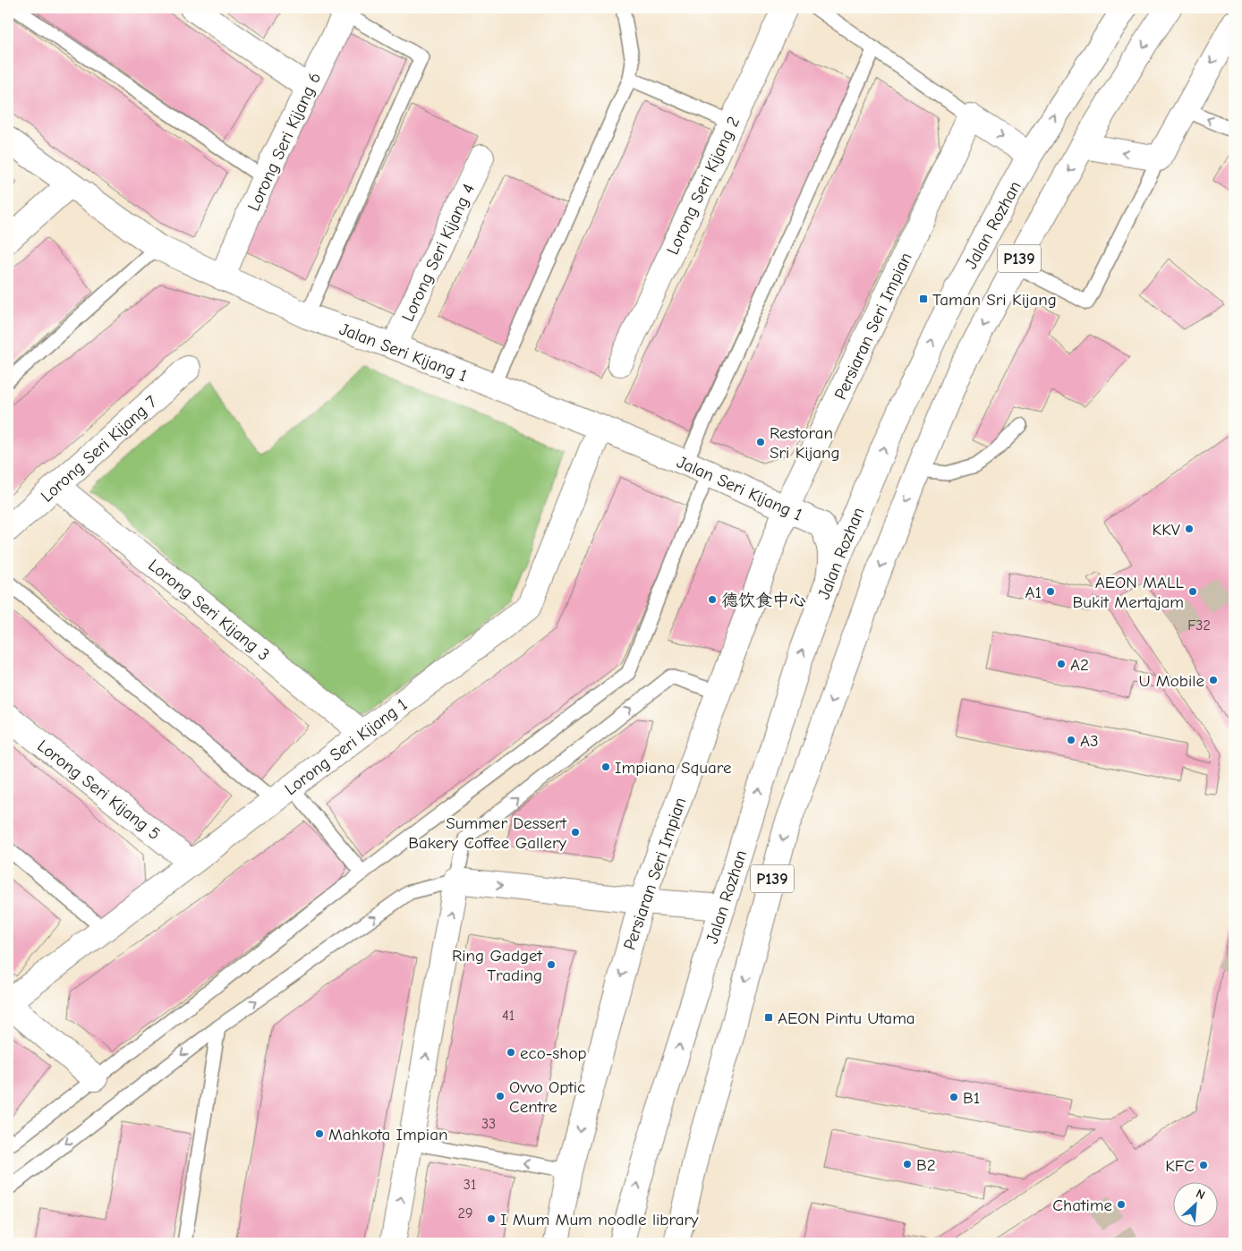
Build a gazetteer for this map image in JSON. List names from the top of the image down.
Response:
{
  "streets": {
    "street": [
      "Lorong Seri Kijang 6",
      "Lorong Seri Kijang 2",
      "Jalan Rozhan",
      "Lorong Seri Kijang 4",
      "P139",
      "Persiaran Seri Impian",
      "Jalan Seri Kijang 1",
      "Lorong Seri Kijang 7",
      "Lorong Seri Kijang 3",
      "Lorong Seri Kijang 1",
      "Lorong Seri Kijang 5"
    ]
  },
  "crossings": [
    ["Lorong Seri Kijang 6", "Jalan Seri Kijang 1"],
    ["Jalan Rozhan", "Jalan Seri Kijang 1"],
    ["Lorong Seri Kijang 4", "Jalan Seri Kijang 1"],
    ["Persiaran Seri Impian", "Jalan Seri Kijang 1"],
    ["Jalan Seri Kijang 1", "Lorong Seri Kijang 1"],
    ["Lorong Seri Kijang 7", "Lorong Seri Kijang 3"],
    ["Lorong Seri Kijang 3", "Lorong Seri Kijang 1"],
    ["Lorong Seri Kijang 1", "Lorong Seri Kijang 5"]
  ],
  "places": {
    "transit": ["Taman Sri Kijang", "AEON Pintu Utama"],
    "other": [
      "Restoran Sri Kijang",
      "KKV",
      "A1",
      "AEON MALL Bukit Mertajam",
      "德饮食中心",
      "A2",
      "U Mobile",
      "A3",
      "Impiana Square",
      "Summer Dessert Bakery Coffee Gallery",
      "Ring Gadget Trading",
      "eco-shop",
      "Ovvo Optic Centre",
      "B1",
      "Mahkota Impian",
      "B2",
      "KFC",
      "Chatime",
      "I Mum Mum noodle library"
    ]
  },
  "house_numbers": [
    "F32",
    "41",
    "33",
    "31",
    "29"
  ],
  "north": "top right"
}
